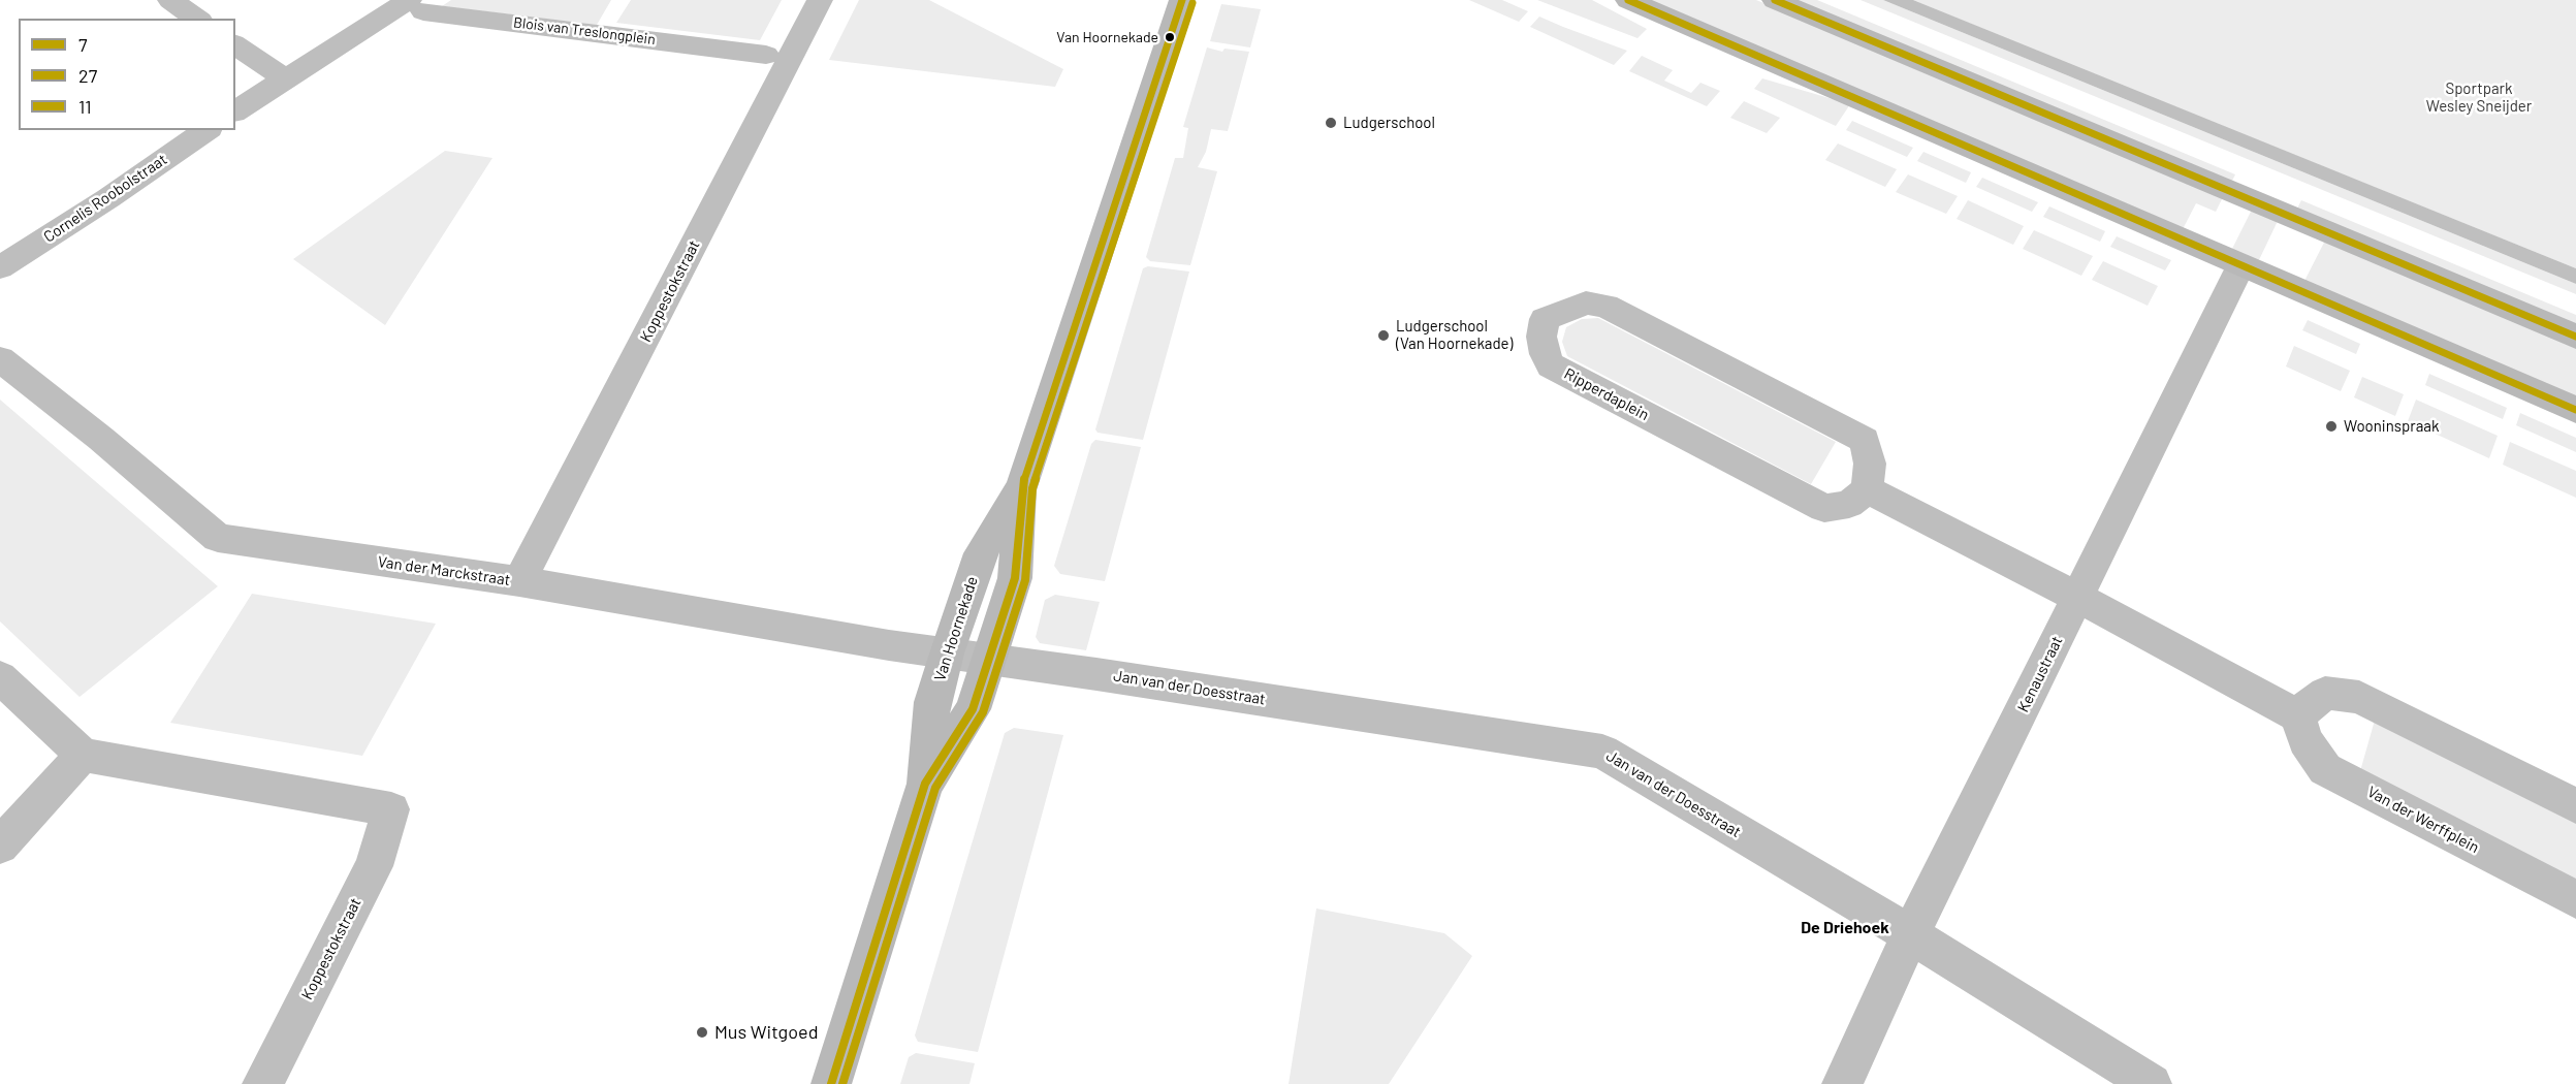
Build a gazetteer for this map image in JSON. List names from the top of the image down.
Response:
{
  "streets": {
    "main road": ["Van Hoornekade"],
    "street": [
      "Blois van Treslongplein",
      "Cornelis Roobolstraat",
      "Koppestokstraat",
      "Ripperdaplein",
      "Van der Marckstraat",
      "Kenaustraat",
      "Jan van der Doesstraat",
      "Van der Werffplein"
    ]
  },
  "crossings": [
    ["Koppestokstraat", "Van der Marckstraat"],
    ["Van der Marckstraat", "Van Hoornekade"],
    ["Van der Marckstraat", "Jan van der Doesstraat"],
    ["Van Hoornekade", "Jan van der Doesstraat"],
    ["Kenaustraat", "Jan van der Doesstraat"]
  ],
  "districts": ["De Driehoek"],
  "parks": ["Sportpark Wesley Sneijder"],
  "places": [
    "Van Hoornekade",
    "Ludgerschool",
    "Ludgerschool (Van Hoornekade)",
    "Wooninspraak",
    "Mus Witgoed"
  ],
  "lines": ["transit line 7", "transit line 11", "transit line 27"],
  "legend": ["7", "27", "11"]
}
